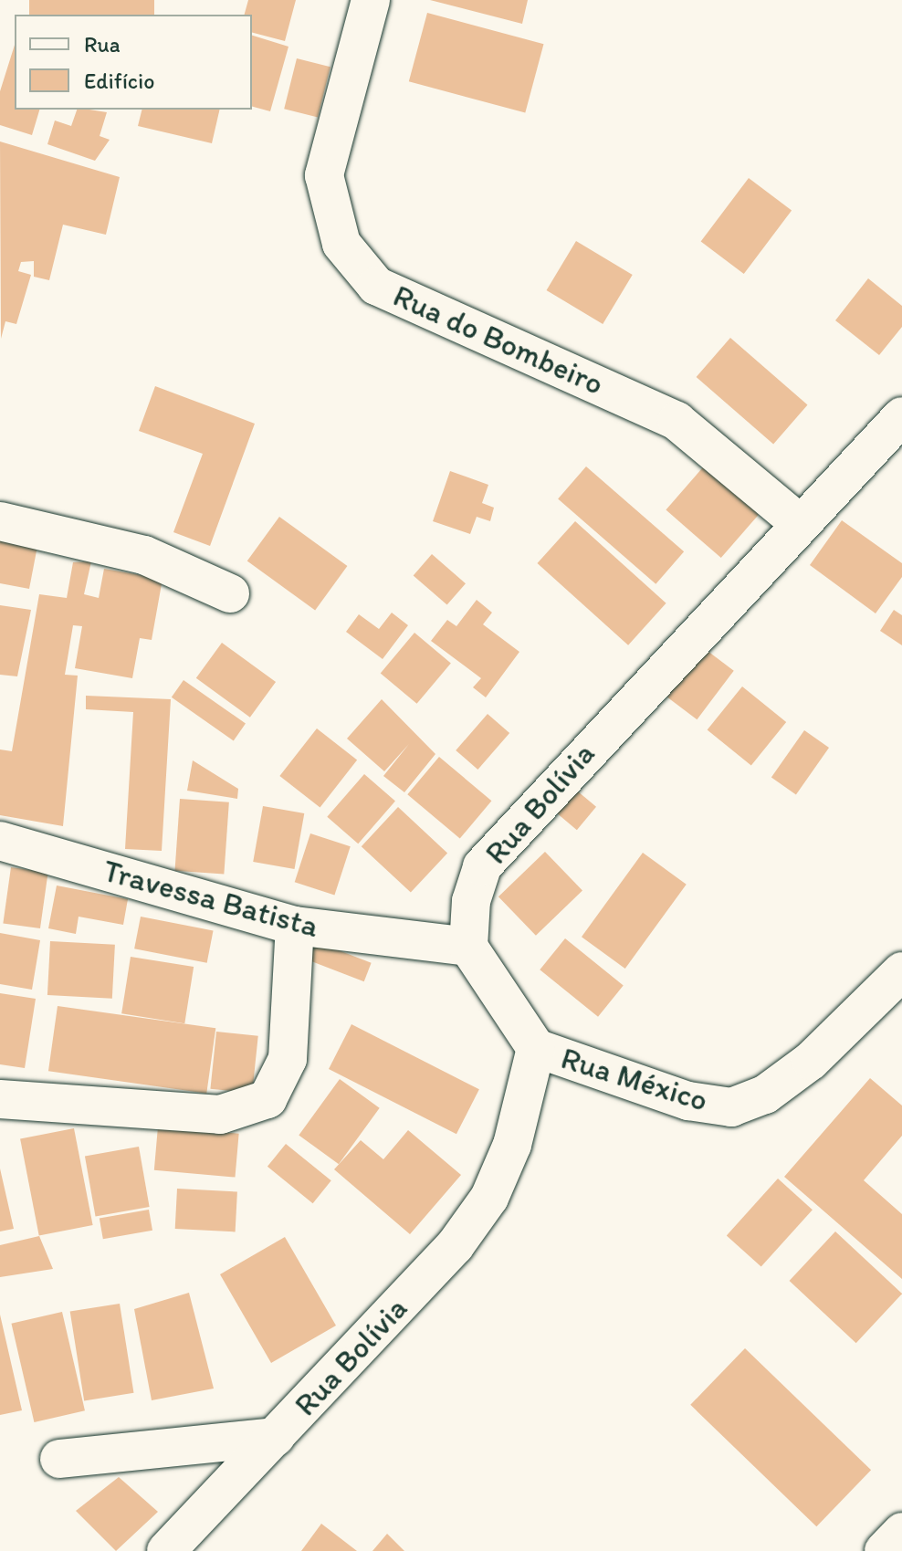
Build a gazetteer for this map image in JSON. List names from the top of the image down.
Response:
{
  "streets": {
    "street": [
      "Rua do Bombeiro",
      "Rua Bolívia",
      "Travessa Batista",
      "Rua México"
    ]
  },
  "crossings": [
    ["Rua do Bombeiro", "Rua Bolívia"],
    ["Rua Bolívia", "Travessa Batista"],
    ["Rua Bolívia", "Rua México"]
  ],
  "legend": ["Rua", "Edifício"]
}
